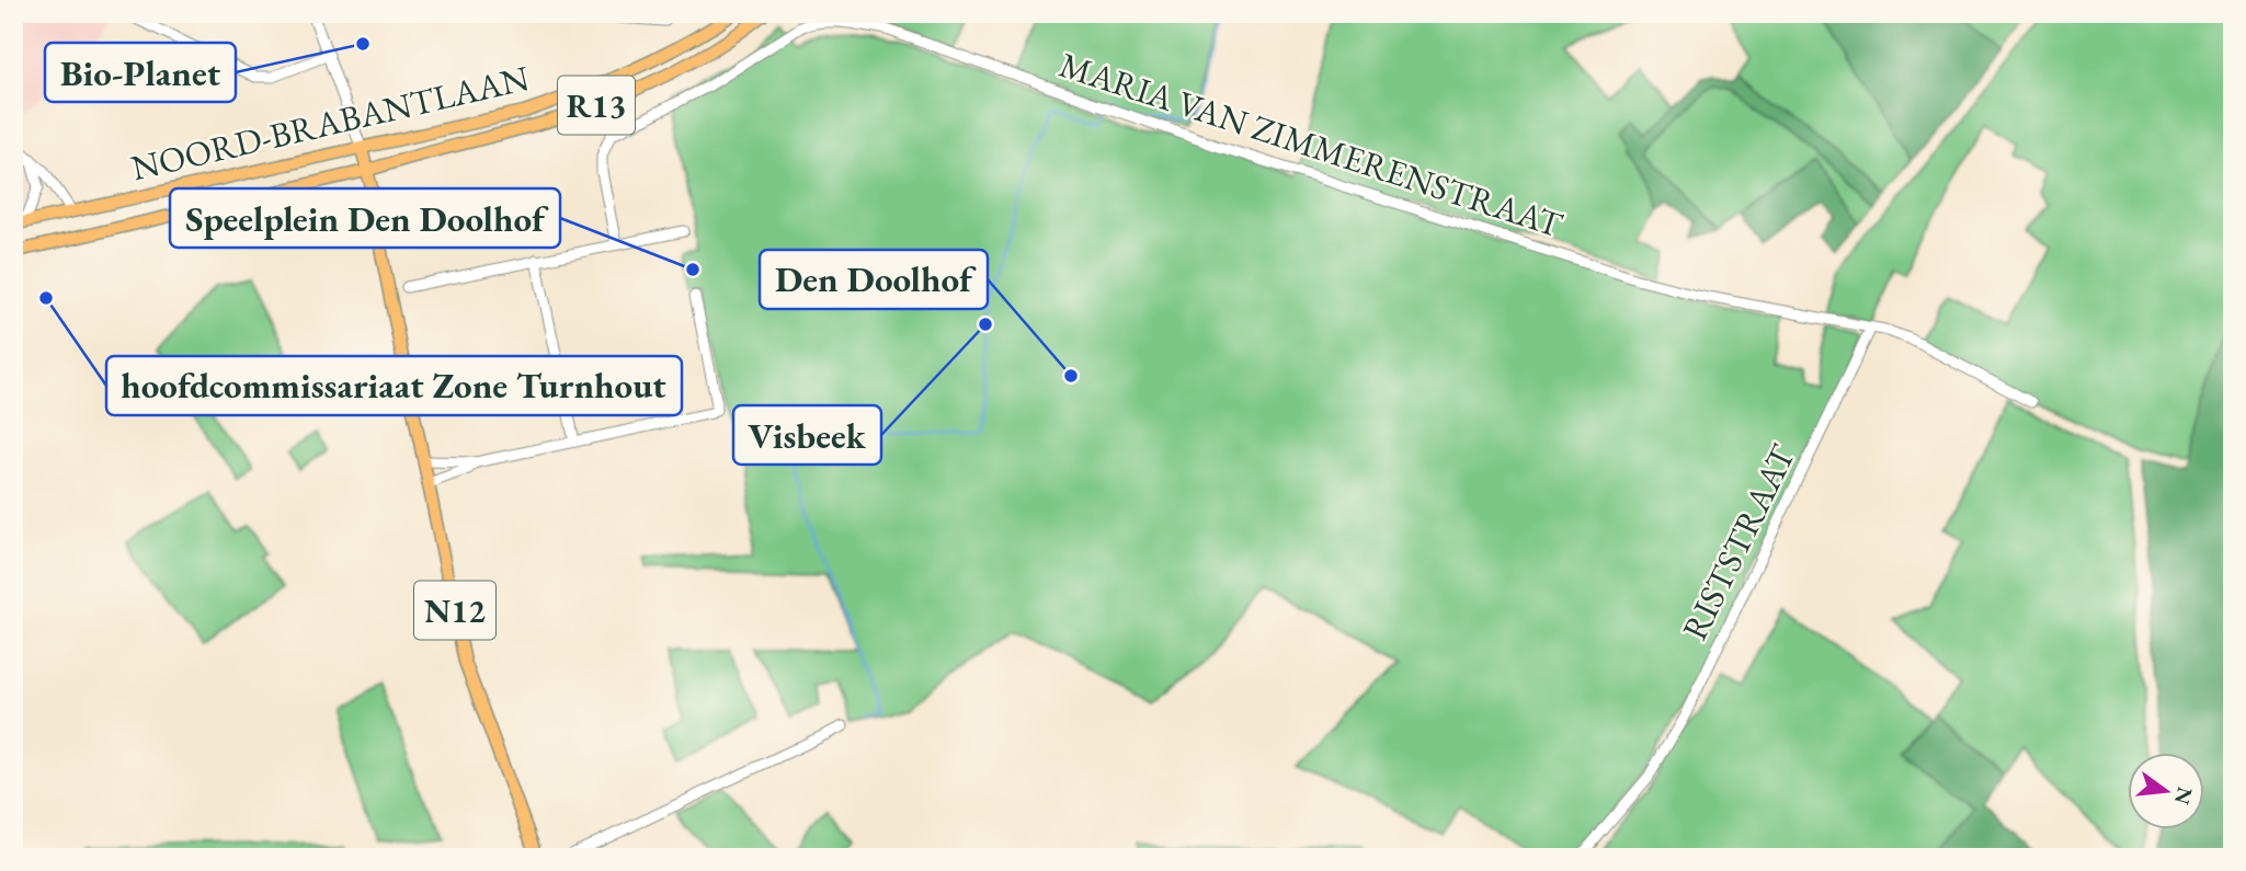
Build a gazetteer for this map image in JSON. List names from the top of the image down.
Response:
{
  "streets": {
    "main road": ["R13", "NOORD-BRABANTLAAN", "N12"],
    "street": ["MARIA VAN ZIMMERENSTRAAT", "RISTSTRAAT"]
  },
  "crossings": [
    ["NOORD-BRABANTLAAN", "N12"],
    ["MARIA VAN ZIMMERENSTRAAT", "RISTSTRAAT"]
  ],
  "places": [
    "Bio-Planet",
    "Speelplein Den Doolhof",
    "hoofdcommissariaat Zone Turnhout",
    "Visbeek",
    "Den Doolhof"
  ],
  "north": "right"
}
